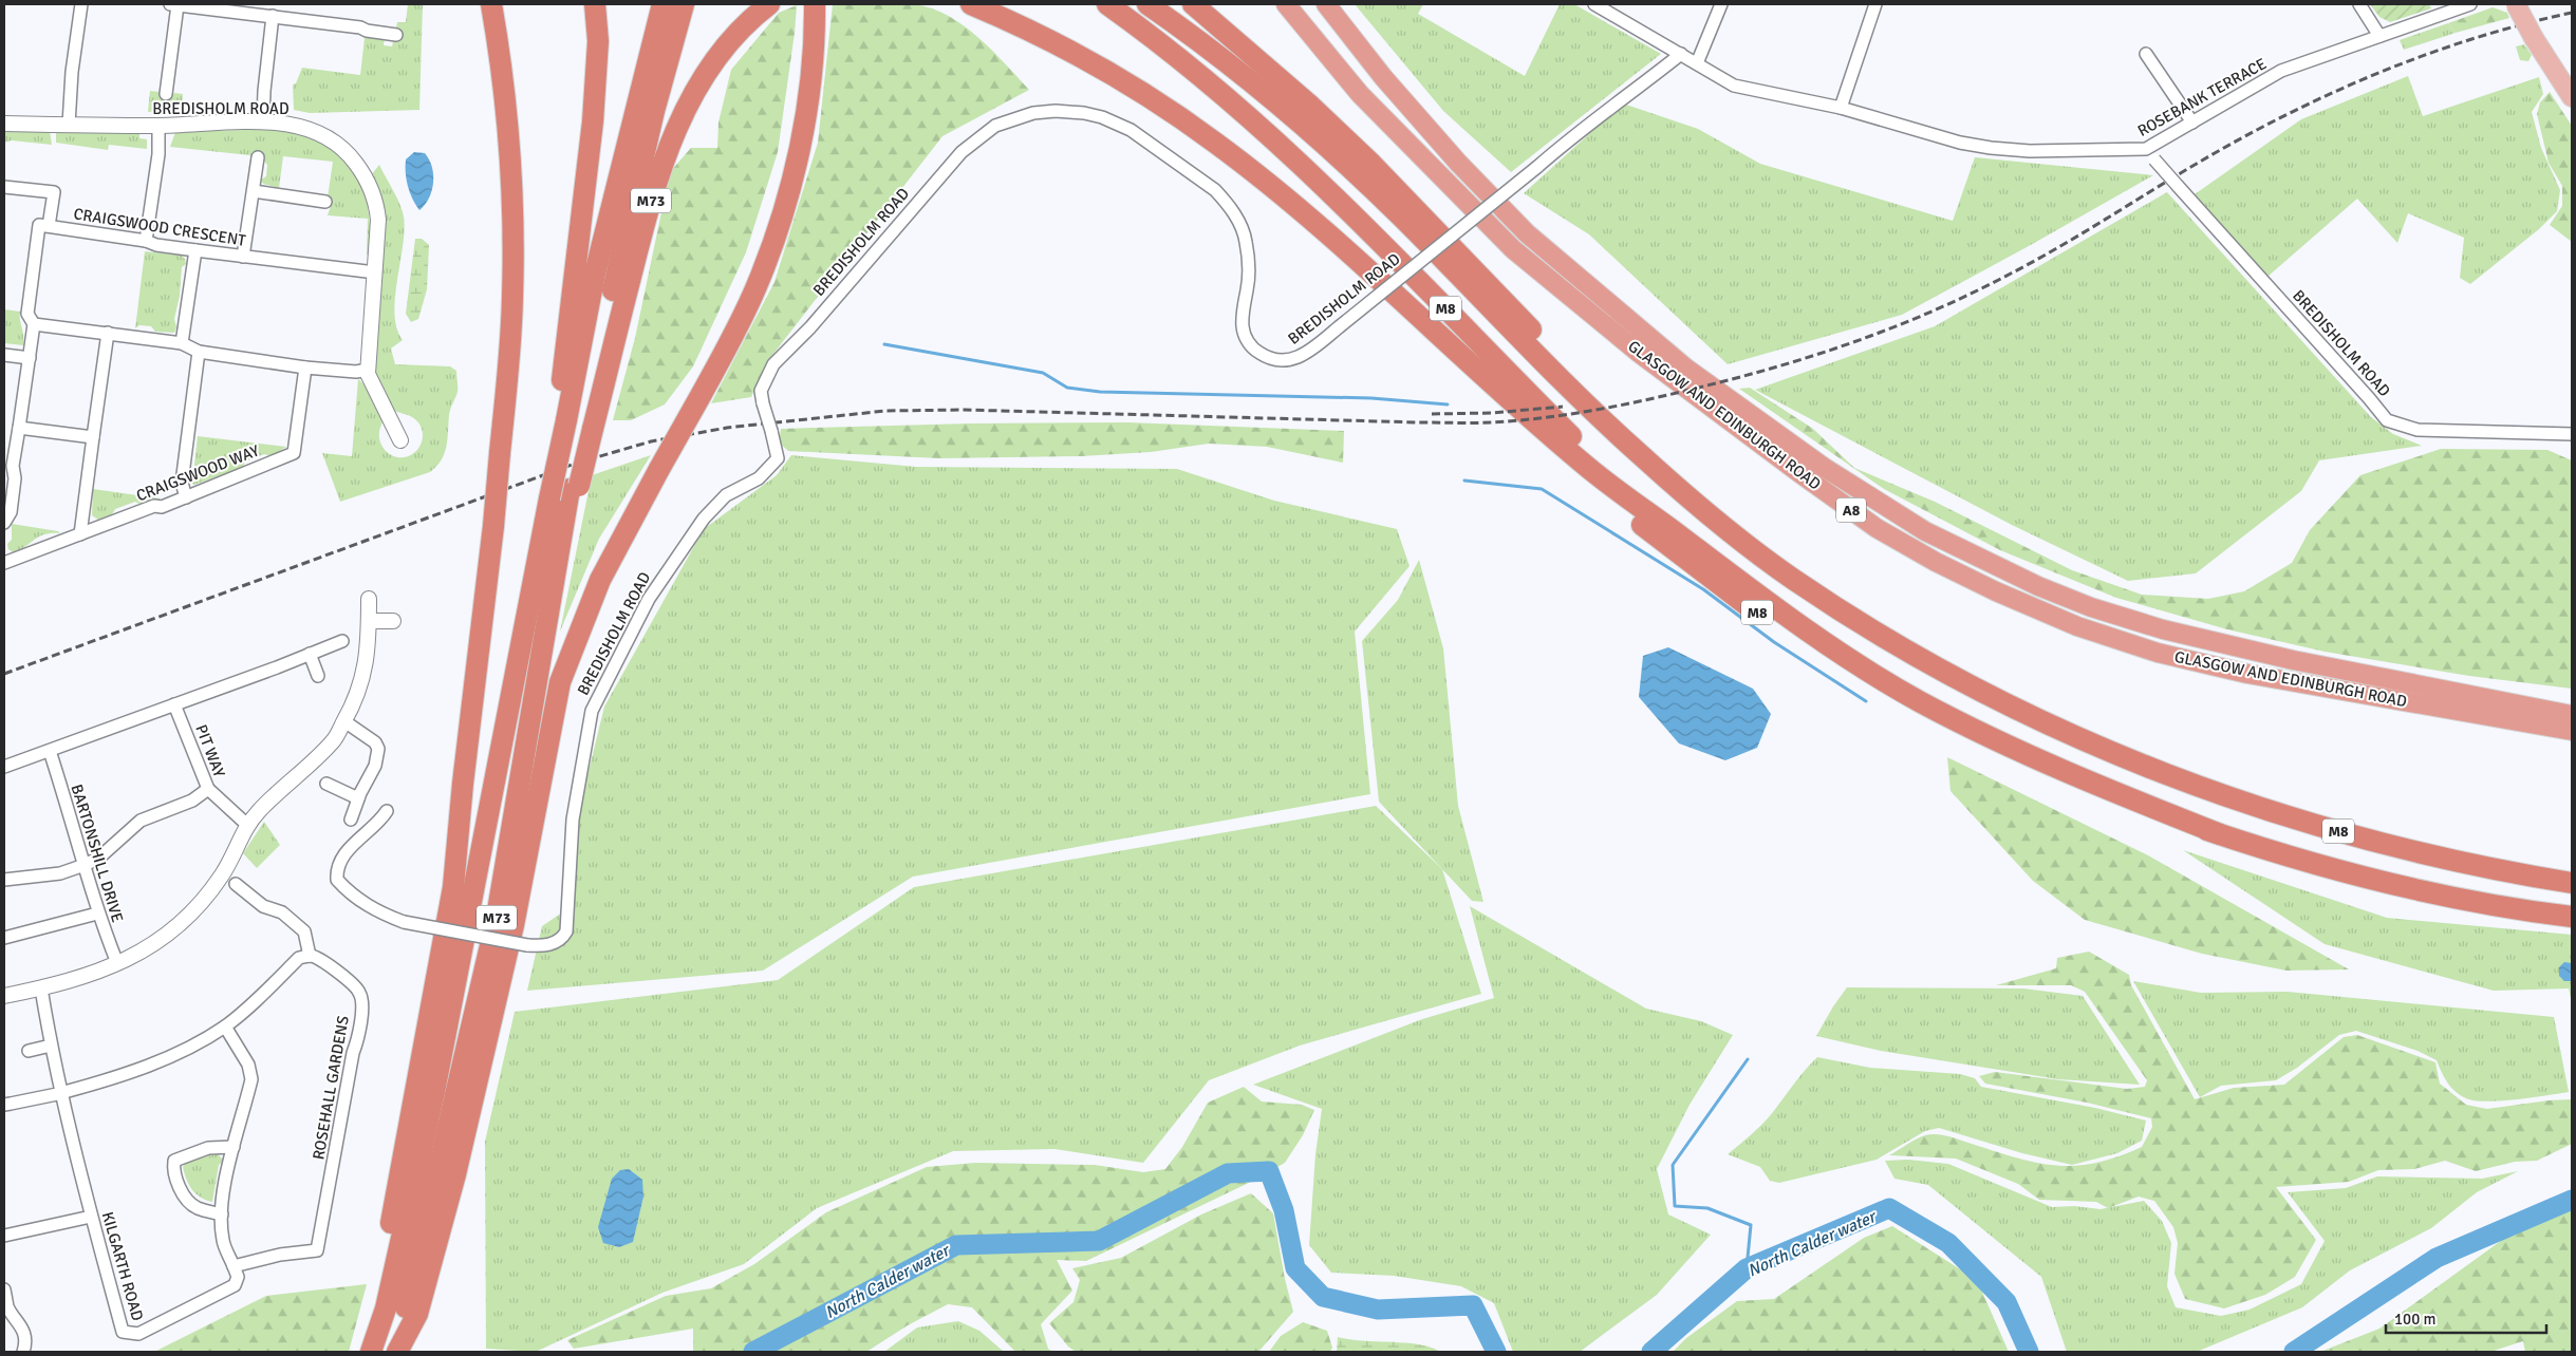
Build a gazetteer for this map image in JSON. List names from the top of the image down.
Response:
{
  "streets": {
    "highway": [
      "M73",
      "M8",
      "GLASGOW AND EDINBURGH ROAD",
      "A8"
    ],
    "street": [
      "ROSEBANK TERRACE",
      "BREDISHOLM ROAD",
      "CRAIGSWOOD CRESCENT",
      "CRAIGSWOOD WAY",
      "PIT WAY",
      "BARTONSHILL DRIVE",
      "ROSEHALL GARDENS",
      "KILGARTH ROAD"
    ]
  },
  "crossings": [
    ["ROSEBANK TERRACE", "BREDISHOLM ROAD"],
    ["BREDISHOLM ROAD", "CRAIGSWOOD CRESCENT"],
    ["ROSEHALL GARDENS", "KILGARTH ROAD"]
  ],
  "water": ["North Calder water"],
  "scale_bar": "100 m"
}
